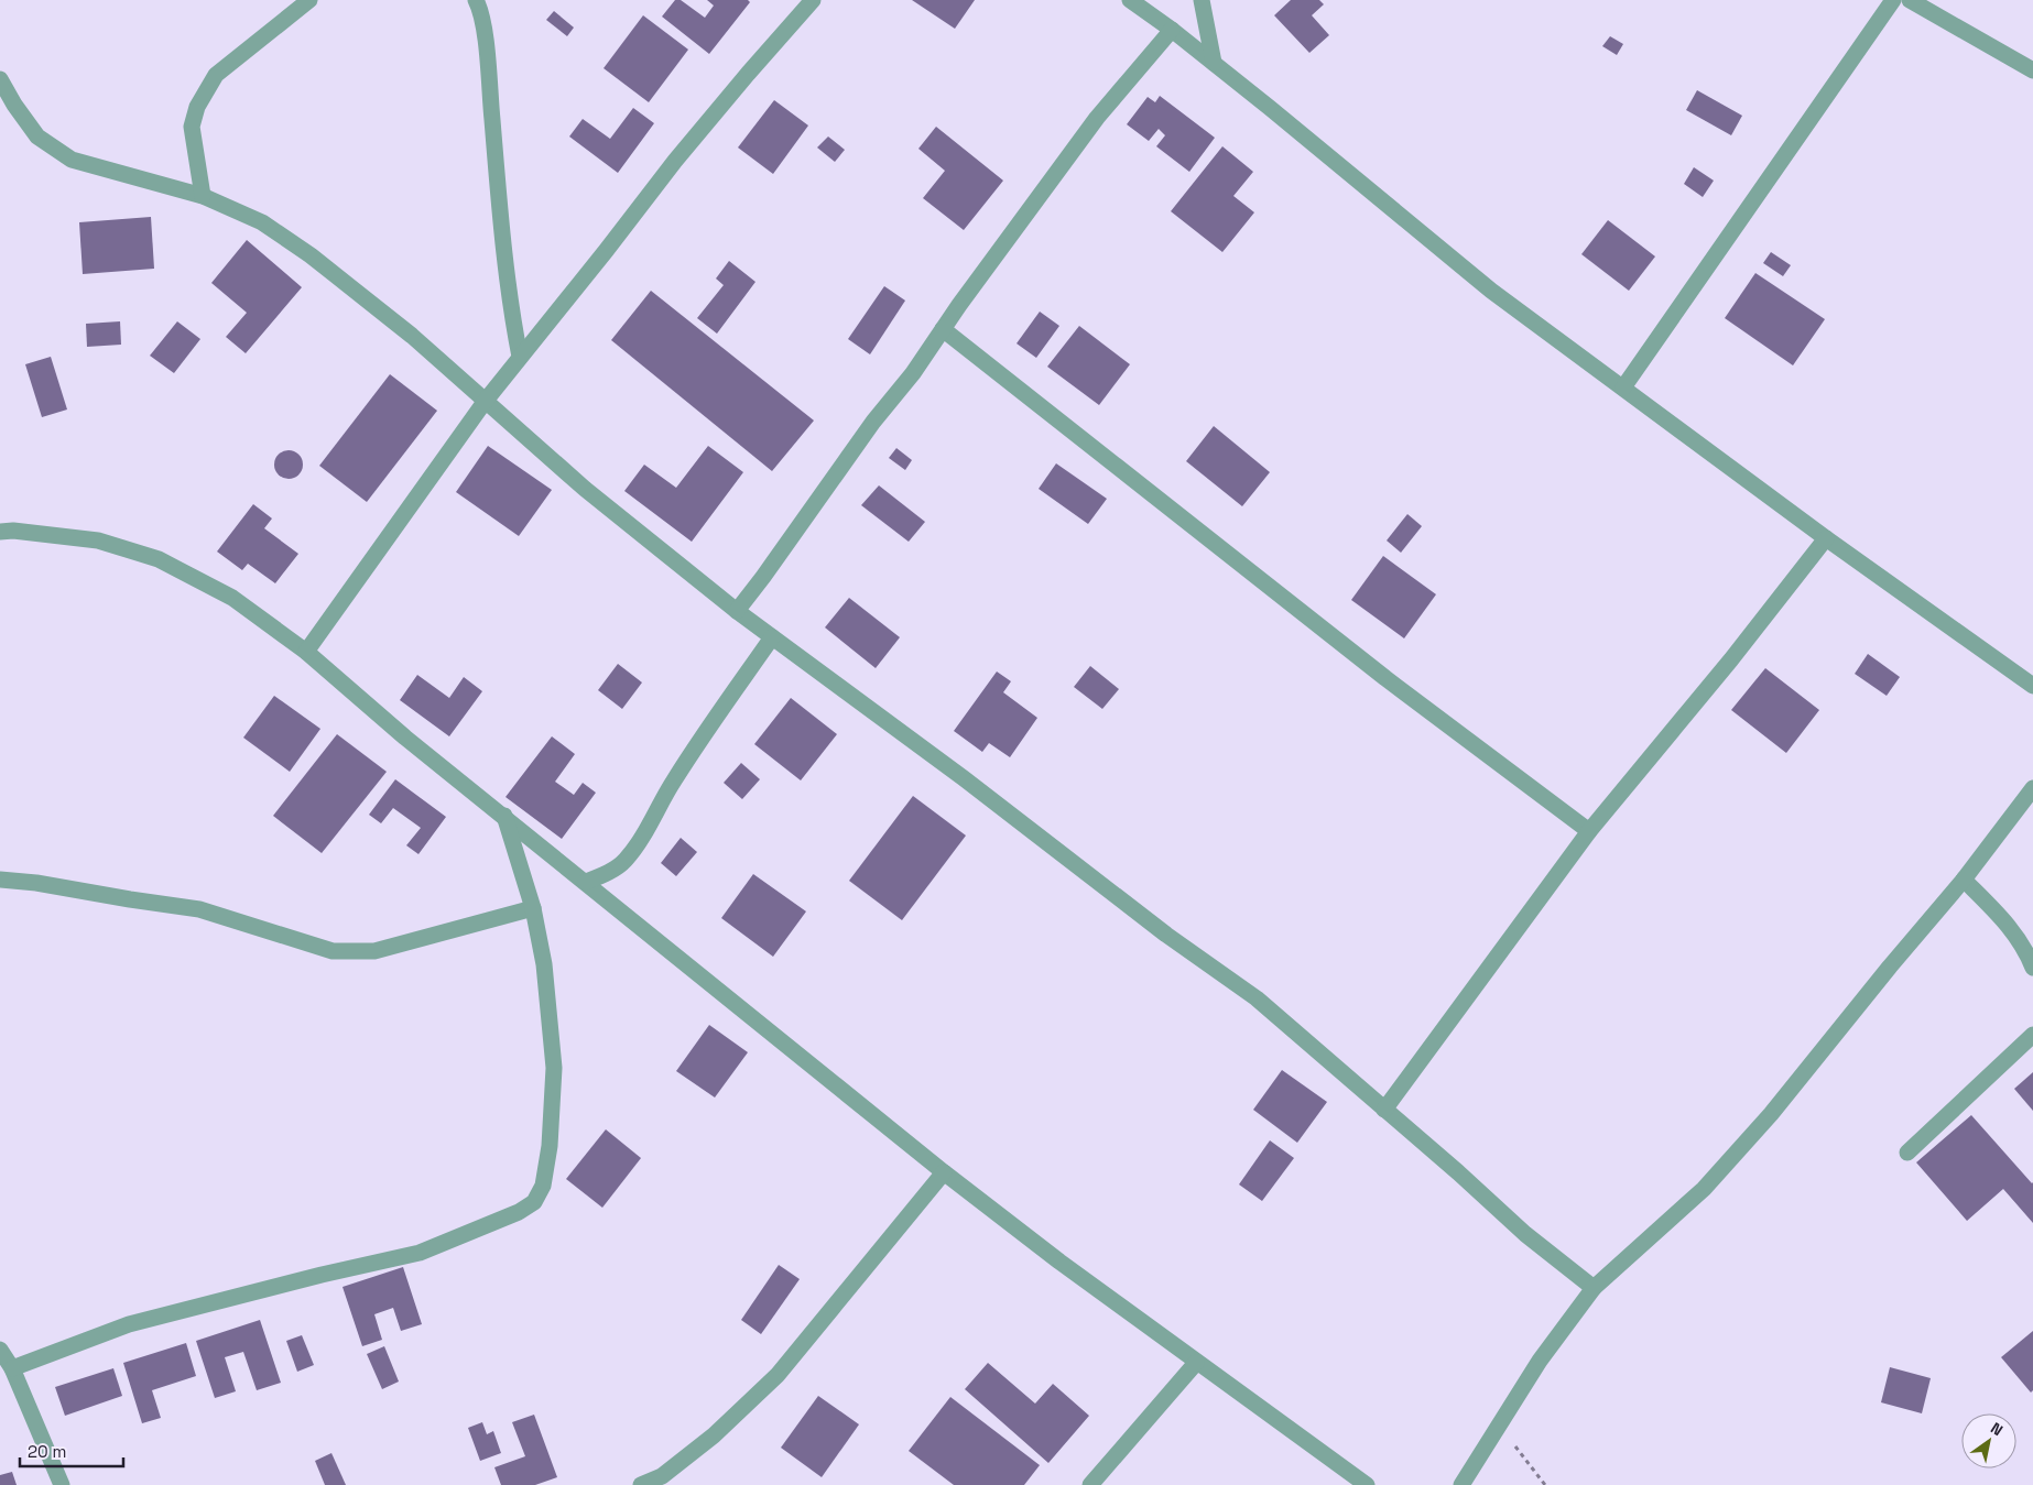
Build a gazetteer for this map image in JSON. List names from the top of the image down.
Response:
{
  "scale_bar": "20 m",
  "north": "top right"
}
